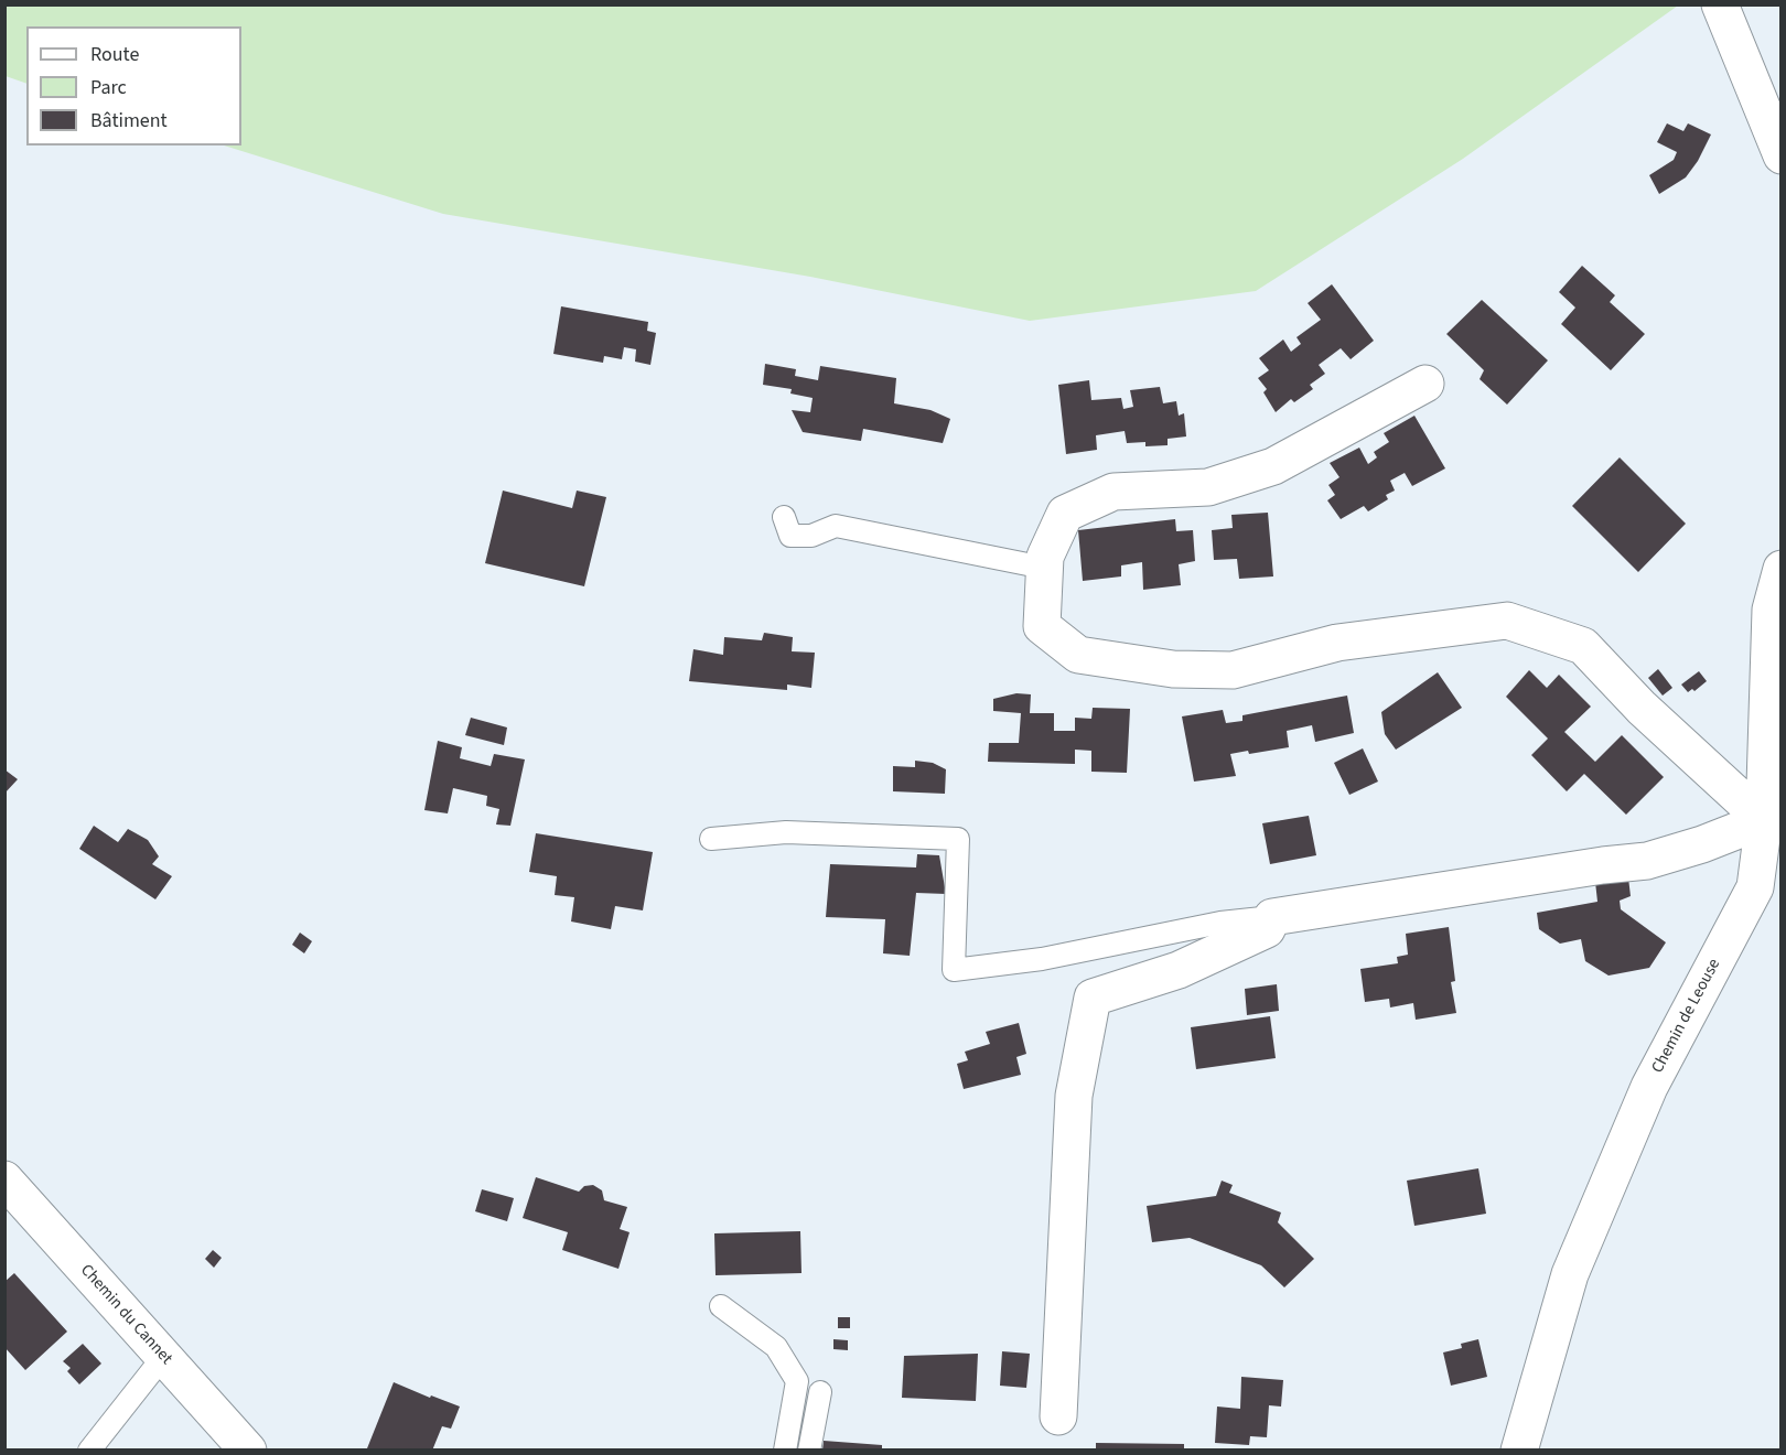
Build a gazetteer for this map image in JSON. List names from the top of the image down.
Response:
{
  "streets": {
    "street": ["Chemin de Leouse", "Chemin du Cannet"]
  },
  "legend": ["Route", "Parc", "Bâtiment"]
}
